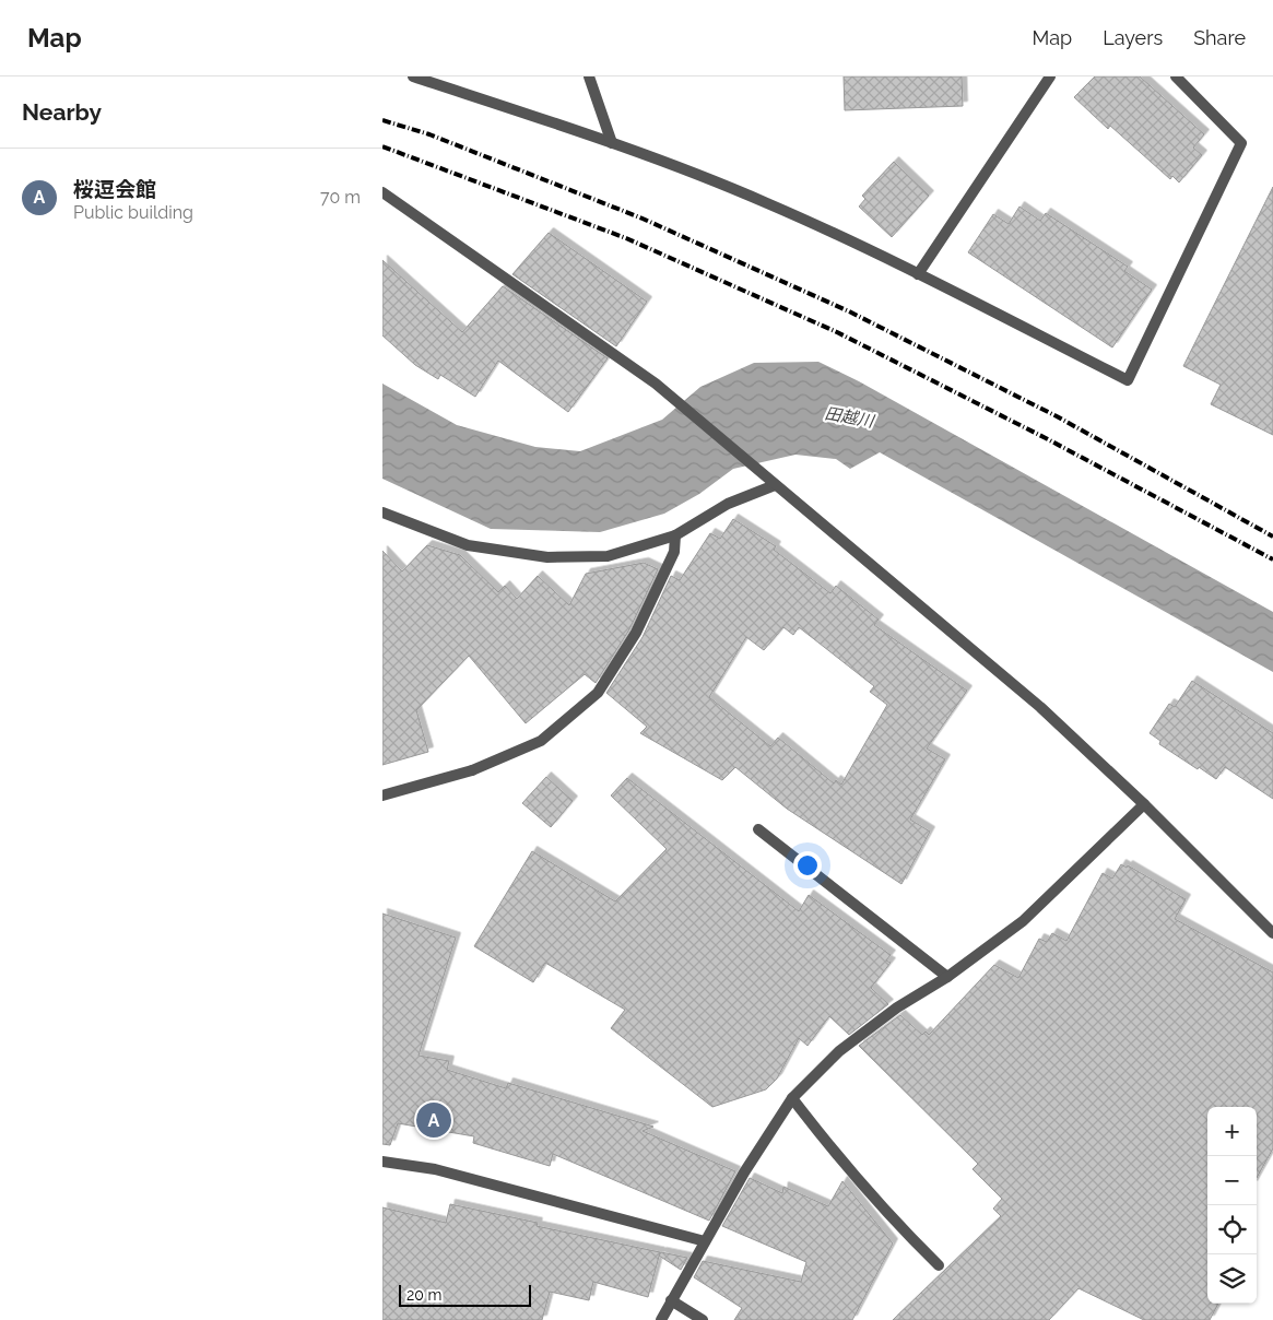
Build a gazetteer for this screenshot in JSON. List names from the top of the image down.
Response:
{
  "water": ["田越川"],
  "scale_bar": "20 m",
  "page": {
    "header": "Map",
    "nav": ["Map", "Layers", "Share"],
    "heading": "Nearby",
    "list": [
      {
        "mark": "A",
        "name": "桜逗会館",
        "note": "Public building",
        "value": "70 m"
      }
    ],
    "pins": "A",
    "map_buttons": ["+", "−"],
    "scale": "20 m"
  }
}
